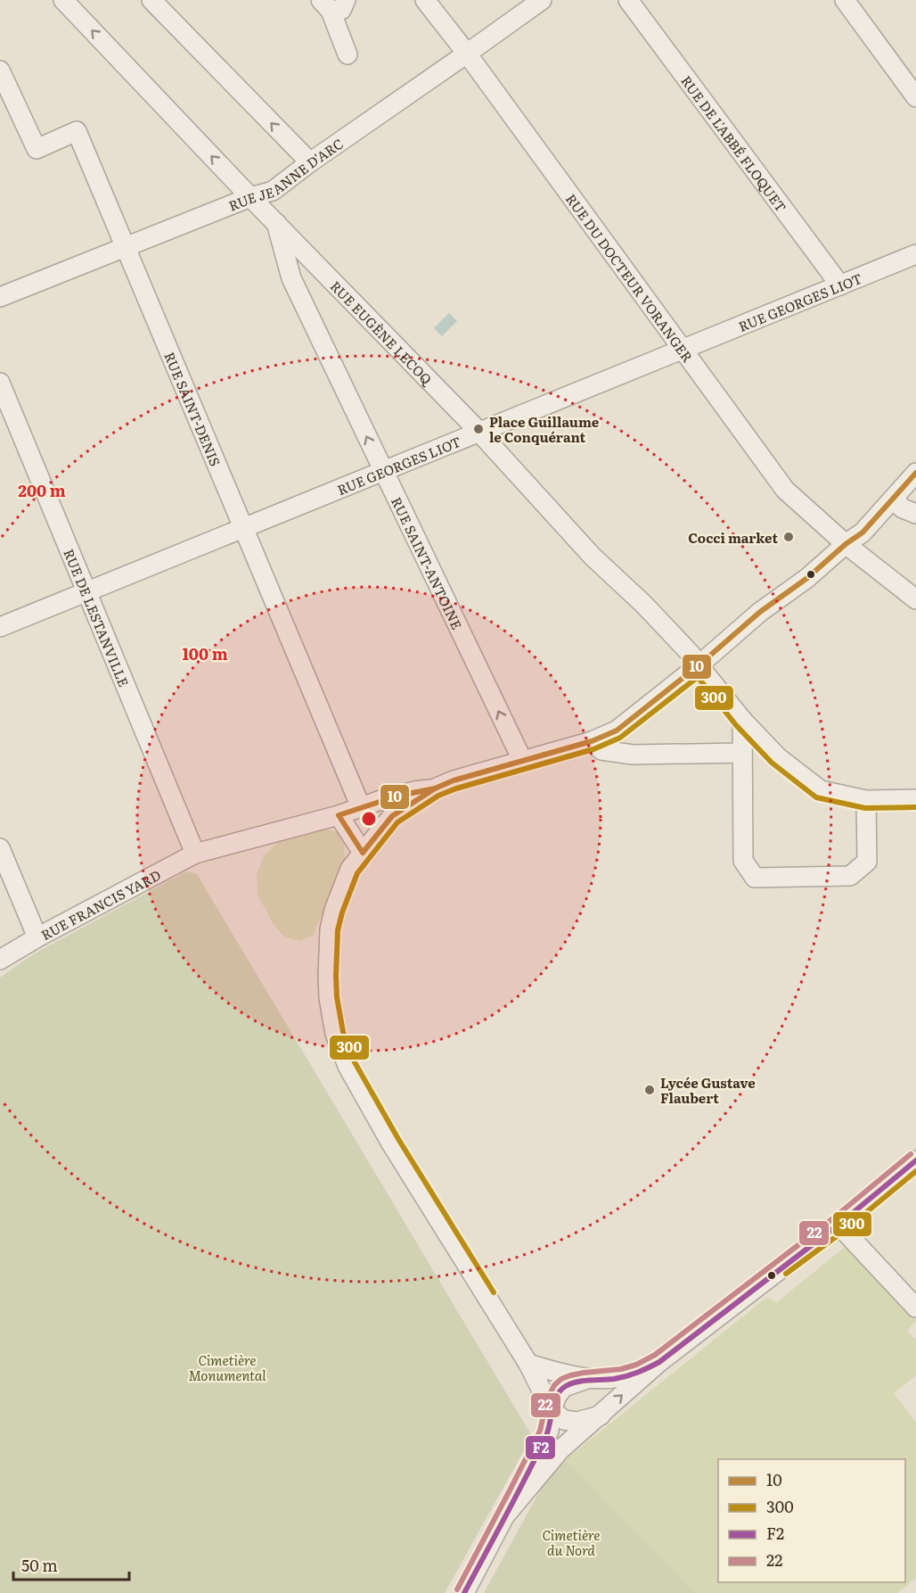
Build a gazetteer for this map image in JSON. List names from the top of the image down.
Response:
{
  "streets": {
    "street": [
      "RUE DE L'ABBÉ FLOQUET",
      "RUE JEANNE D'ARC",
      "RUE DU DOCTEUR VORANGER",
      "RUE GEORGES LIOT",
      "RUE EUGÈNE LECOQ",
      "RUE SAINT-DENIS",
      "RUE SAINT-ANTOINE",
      "RUE DE LESTANVILLE",
      "RUE FRANCIS YARD"
    ]
  },
  "crossings": [
    ["RUE DE L'ABBÉ FLOQUET", "RUE GEORGES LIOT"],
    ["RUE JEANNE D'ARC", "RUE DU DOCTEUR VORANGER"],
    ["RUE JEANNE D'ARC", "RUE EUGÈNE LECOQ"],
    ["RUE JEANNE D'ARC", "RUE SAINT-DENIS"],
    ["RUE DU DOCTEUR VORANGER", "RUE GEORGES LIOT"],
    ["RUE GEORGES LIOT", "RUE EUGÈNE LECOQ"],
    ["RUE GEORGES LIOT", "RUE SAINT-DENIS"],
    ["RUE GEORGES LIOT", "RUE SAINT-ANTOINE"],
    ["RUE GEORGES LIOT", "RUE DE LESTANVILLE"],
    ["RUE EUGÈNE LECOQ", "RUE SAINT-ANTOINE"],
    ["RUE SAINT-DENIS", "RUE FRANCIS YARD"],
    ["RUE DE LESTANVILLE", "RUE FRANCIS YARD"]
  ],
  "one_way": ["RUE SAINT-ANTOINE"],
  "parks": ["Cimetière Monumental", "Cimetière du Nord"],
  "places": ["Place Guillaume le Conquérant", "Cocci market", "Lycée Gustave Flaubert"],
  "lines": [
    "transit line 10",
    "transit line 300",
    "transit line 22",
    "transit line F2"
  ],
  "legend": [
    "10",
    "300",
    "F2",
    "22"
  ],
  "scale_bar": "50 m",
  "rings": ["200 m", "100 m"]
}
